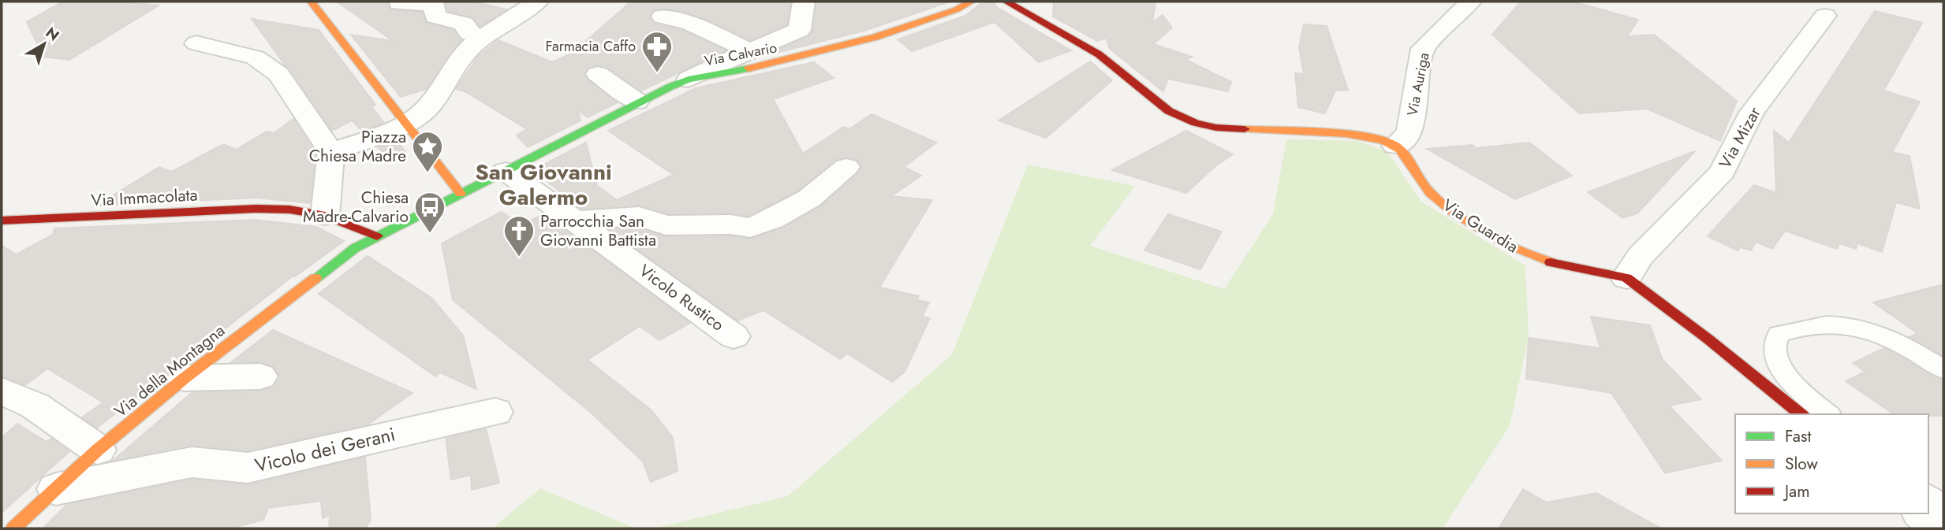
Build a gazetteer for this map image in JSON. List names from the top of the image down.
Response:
{
  "streets": {
    "main road": [
      "Via Calvario",
      "Via Immacolata",
      "Via Guardia",
      "Via della Montagna"
    ],
    "street": [
      "Via Auriga",
      "Via Mizar",
      "Vicolo Rustico",
      "Vicolo dei Gerani"
    ]
  },
  "crossings": [
    ["Via Calvario", "Vicolo Rustico"],
    ["Via Calvario", "Via della Montagna"],
    ["Via Auriga", "Via Guardia"],
    ["Via Mizar", "Via Guardia"],
    ["Via Immacolata", "Via della Montagna"],
    ["Via della Montagna", "Vicolo dei Gerani"]
  ],
  "districts": ["San Giovanni Galermo"],
  "places": {
    "pharmacy": ["Farmacia Caffo"],
    "place": ["Piazza Chiesa Madre"],
    "bus stop": ["Chiesa Madre-Calvario"],
    "church": ["Parrocchia San Giovanni Battista"]
  },
  "legend": ["Fast", "Slow", "Jam"],
  "north": "top right"
}
